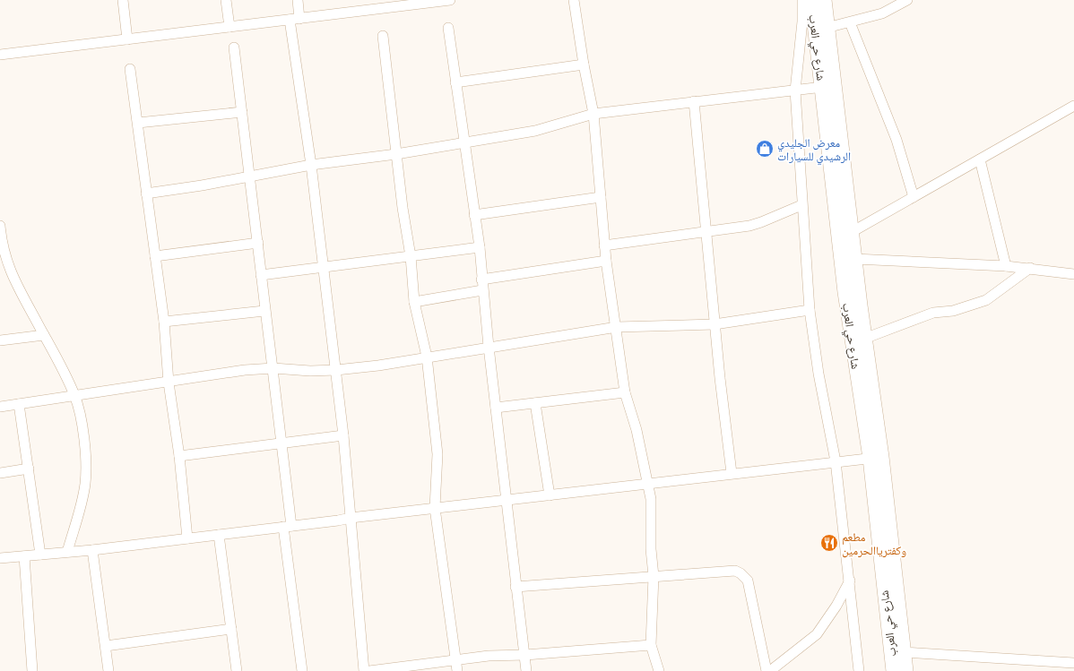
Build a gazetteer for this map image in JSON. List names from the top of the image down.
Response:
{
  "streets": {
    "main road": ["شارع حي العرب"]
  },
  "places": {
    "shop": ["معرض الجليدي الرشيدي للسيارات"],
    "restaurant": ["مطعم وكفترياالحرمين"]
  }
}
